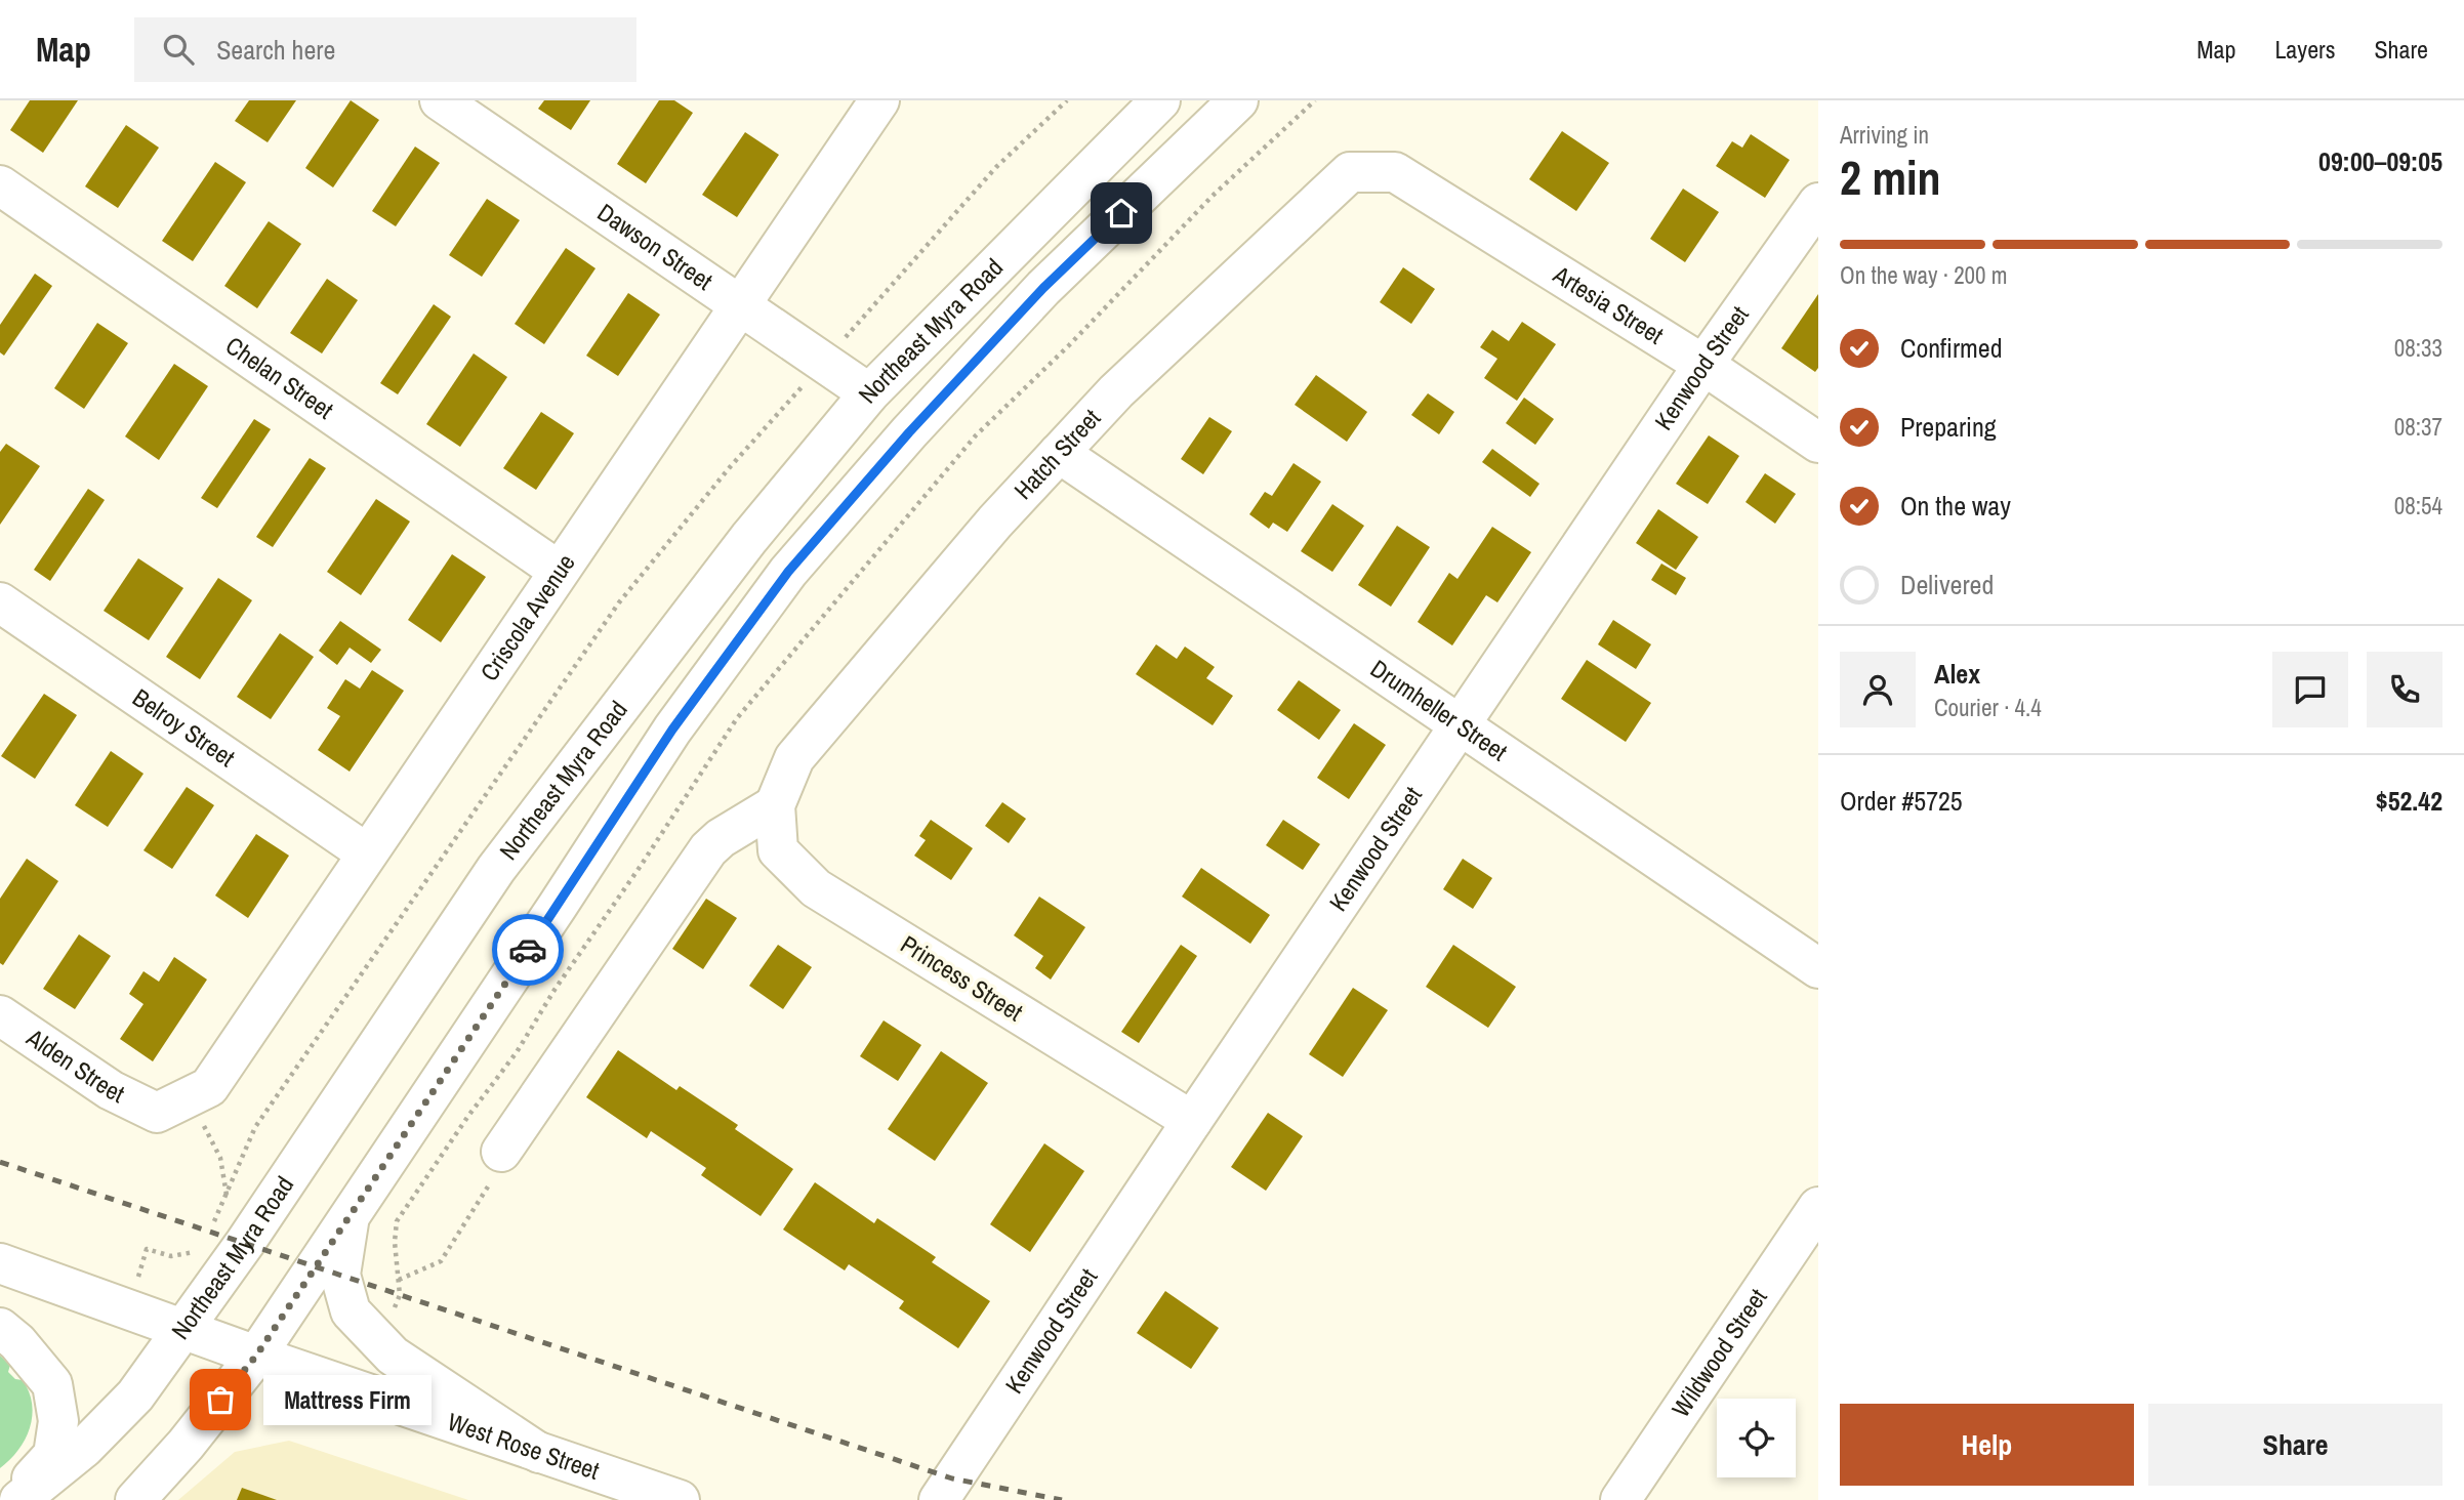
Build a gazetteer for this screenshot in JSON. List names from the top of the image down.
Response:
{
  "streets": {
    "main road": [
      "Dawson Street",
      "Artesia Street",
      "Northeast Myra Road",
      "Kenwood Street",
      "Chelan Street",
      "Hatch Street",
      "Criscola Avenue",
      "Drumheller Street",
      "Belroy Street",
      "Princess Street",
      "Alden Street",
      "Wildwood Street",
      "West Rose Street"
    ]
  },
  "crossings": [
    ["Dawson Street", "Northeast Myra Road"],
    ["Dawson Street", "Criscola Avenue"],
    ["Artesia Street", "Kenwood Street"],
    ["Artesia Street", "Hatch Street"],
    ["Northeast Myra Road", "West Rose Street"],
    ["Kenwood Street", "Drumheller Street"],
    ["Kenwood Street", "Princess Street"],
    ["Chelan Street", "Criscola Avenue"],
    ["Hatch Street", "Drumheller Street"],
    ["Hatch Street", "Princess Street"],
    ["Criscola Avenue", "Belroy Street"],
    ["Criscola Avenue", "Alden Street"]
  ],
  "places": ["Mattress Firm"],
  "page": {
    "header": "Map",
    "search": "Search here",
    "nav": ["Map", "Layers", "Share"],
    "heading": ["2 min", "Arriving in", "09:00–09:05"],
    "panel": [
      "Alex",
      "Courier · 4.4",
      "Order #5725",
      "$52.42"
    ],
    "bar": "On the way · 200 m",
    "list": [
      ["Confirmed", "08:33"],
      ["Preparing", "08:37"],
      ["On the way", "08:54"],
      "Delivered"
    ],
    "bubble": "Mattress Firm",
    "buttons": ["Help", "Share"]
  }
}
